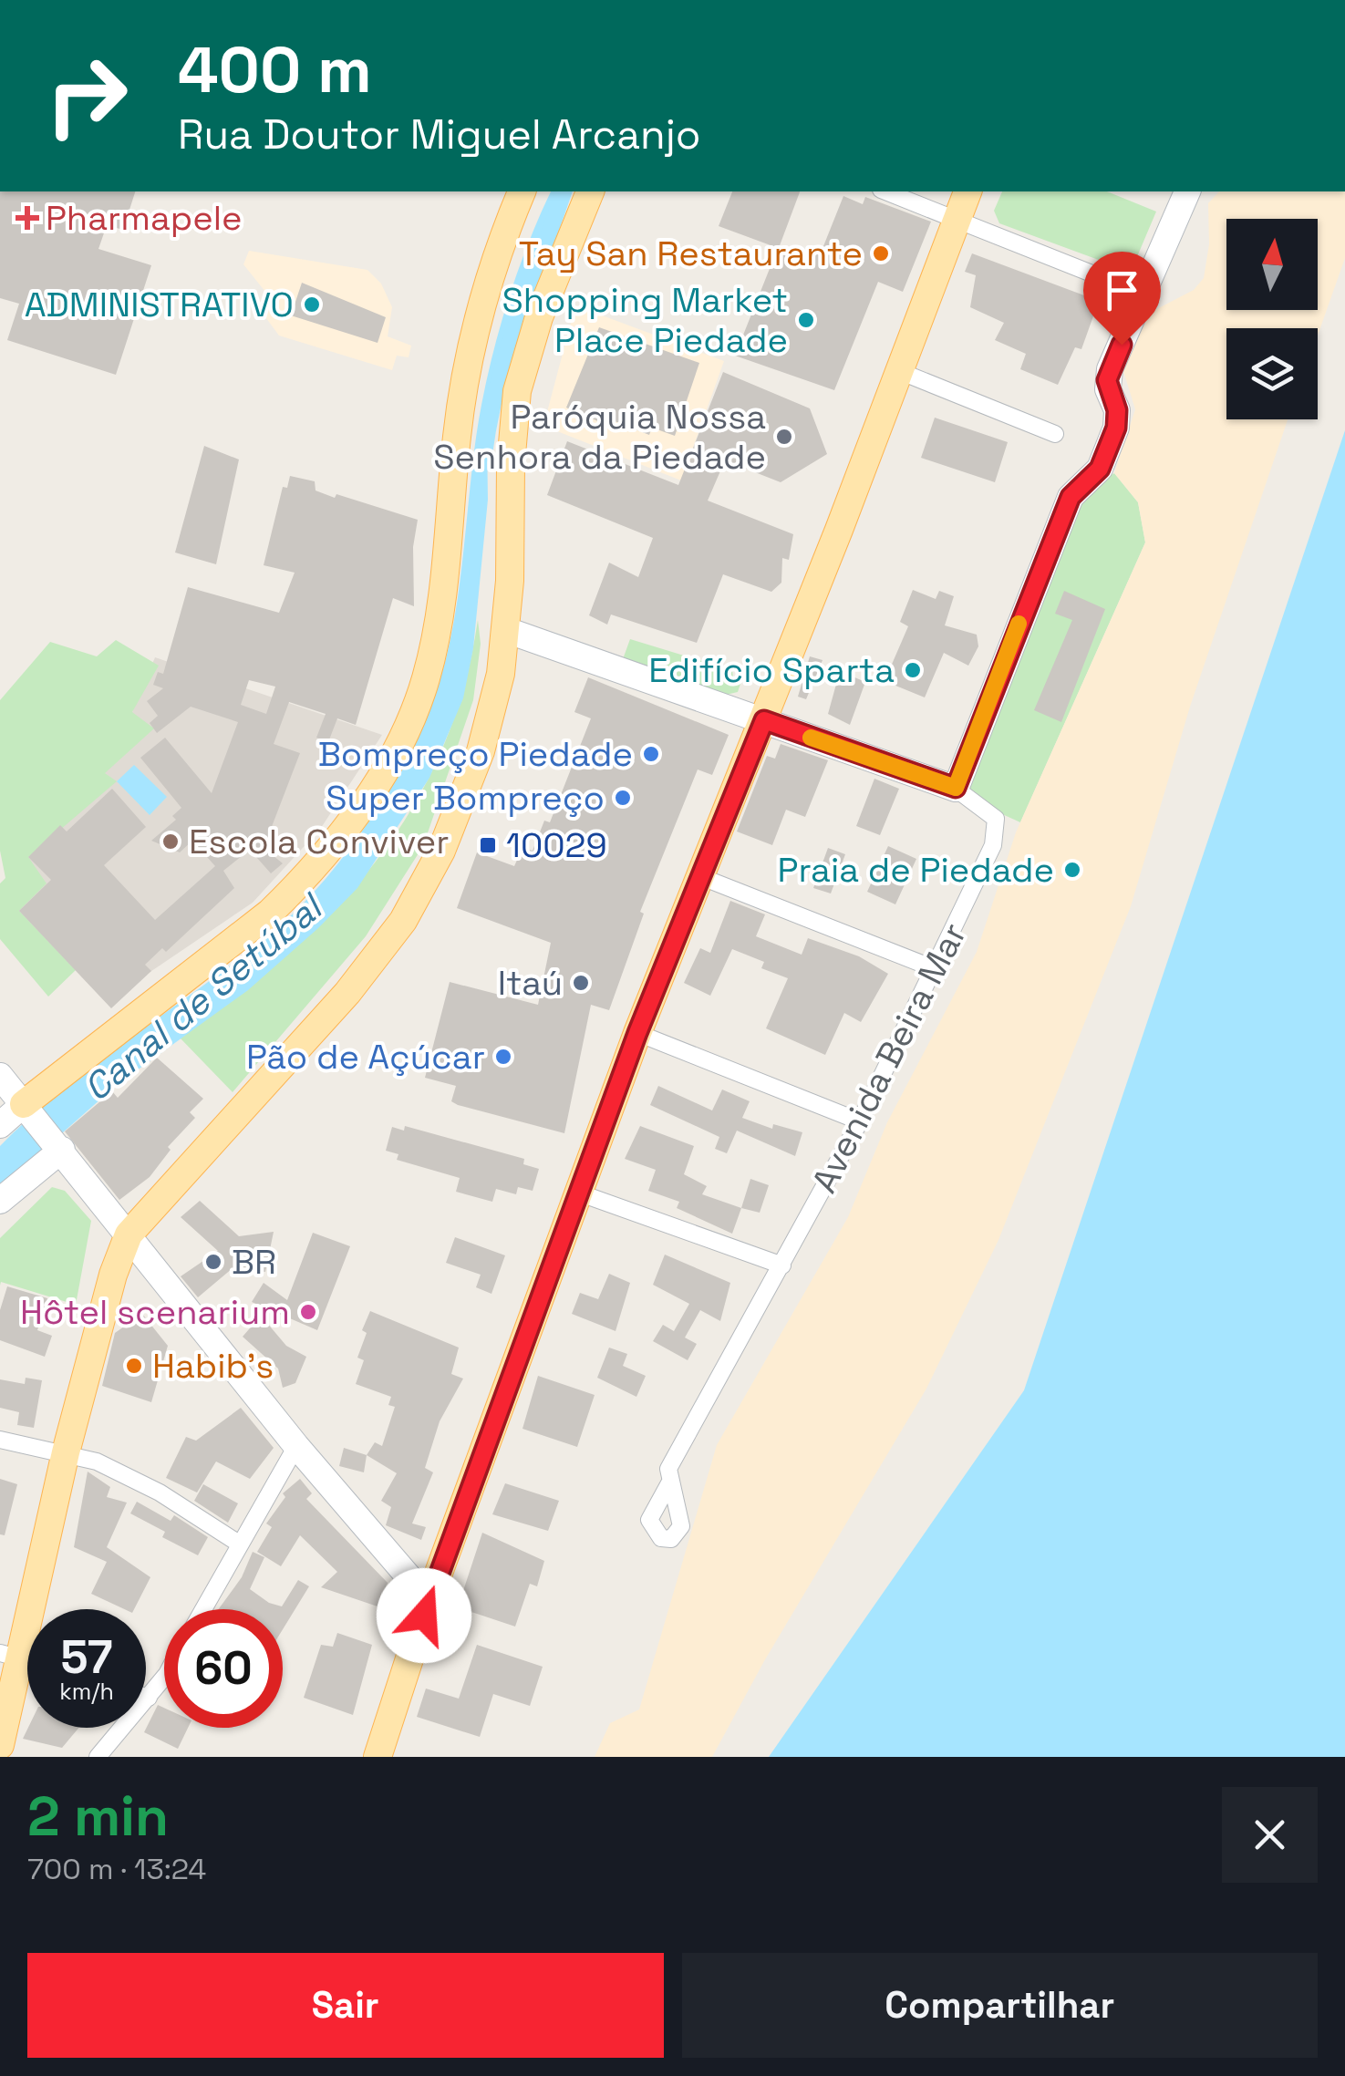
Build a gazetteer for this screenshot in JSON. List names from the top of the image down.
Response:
{
  "streets": {
    "street": ["Avenida Beira Mar"]
  },
  "water": ["Canal de Setúbal"],
  "places": {
    "health": ["Pharmapele"],
    "other": [
      "Tay San Restaurante",
      "ADMINISTRATIVO",
      "Shopping Market Place Piedade",
      "Paróquia Nossa Senhora da Piedade",
      "Edifício Sparta",
      "Bompreço Piedade",
      "Super Bompreço",
      "Escola Conviver",
      "Praia de Piedade",
      "Itaú",
      "Pão de Açúcar",
      "BR",
      "Hôtel scenarium",
      "Habib's"
    ],
    "transit": ["10029"]
  },
  "north": "top",
  "page": {
    "turn": ["400 m", "Rua Doutor Miguel Arcanjo"],
    "speed": "57 km/h",
    "limit": "60",
    "heading": ["2 min", "700 m · 13:24"],
    "buttons": ["Sair", "Compartilhar"]
  }
}
